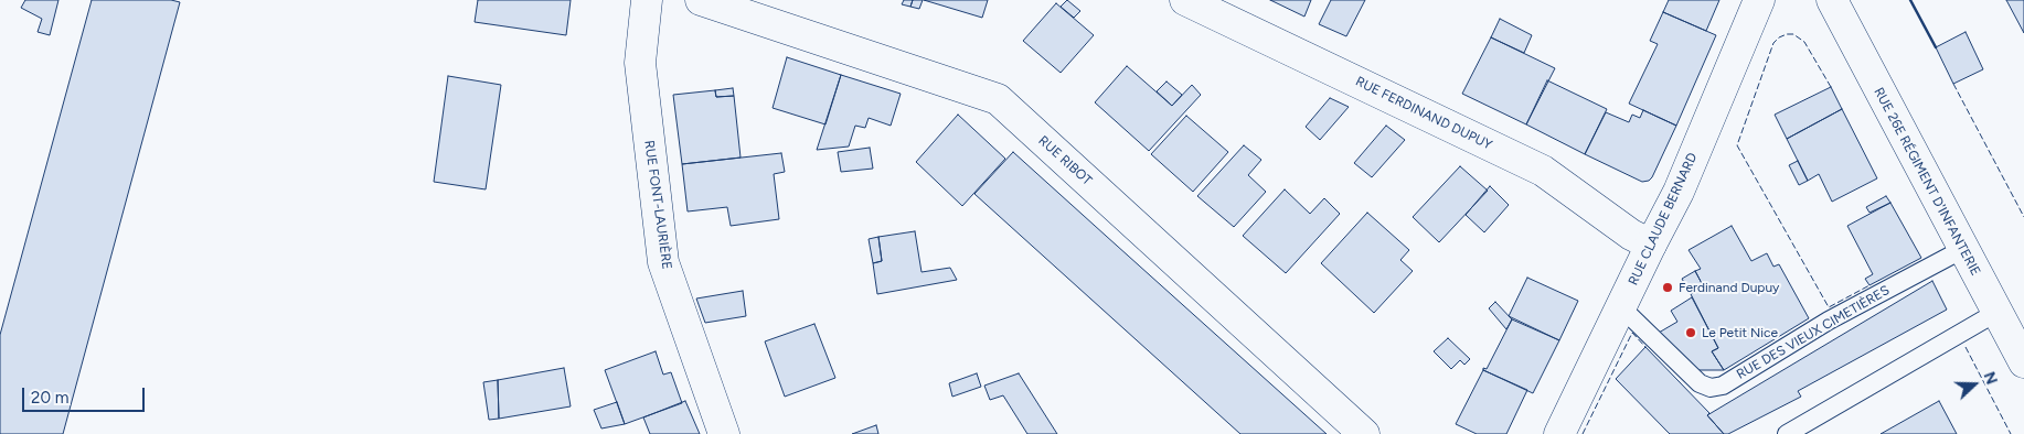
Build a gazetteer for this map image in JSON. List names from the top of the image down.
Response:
{
  "streets": {
    "street": [
      "RUE FERDINAND DUPUY",
      "RUE RIBOT",
      "RUE 26E RÉGIMENT D'INFANTERIE",
      "RUE FONT-LAURIÈRE",
      "RUE CLAUDE BERNARD"
    ],
    "lane": ["RUE DES VIEUX CIMETIÈRES"]
  },
  "crossings": [
    ["RUE FERDINAND DUPUY", "RUE CLAUDE BERNARD"],
    ["RUE 26E RÉGIMENT D'INFANTERIE", "RUE DES VIEUX CIMETIÈRES"],
    ["RUE CLAUDE BERNARD", "RUE DES VIEUX CIMETIÈRES"]
  ],
  "places": ["Ferdinand Dupuy", "Le Petit Nice"],
  "scale_bar": "20 m",
  "north": "right"
}
